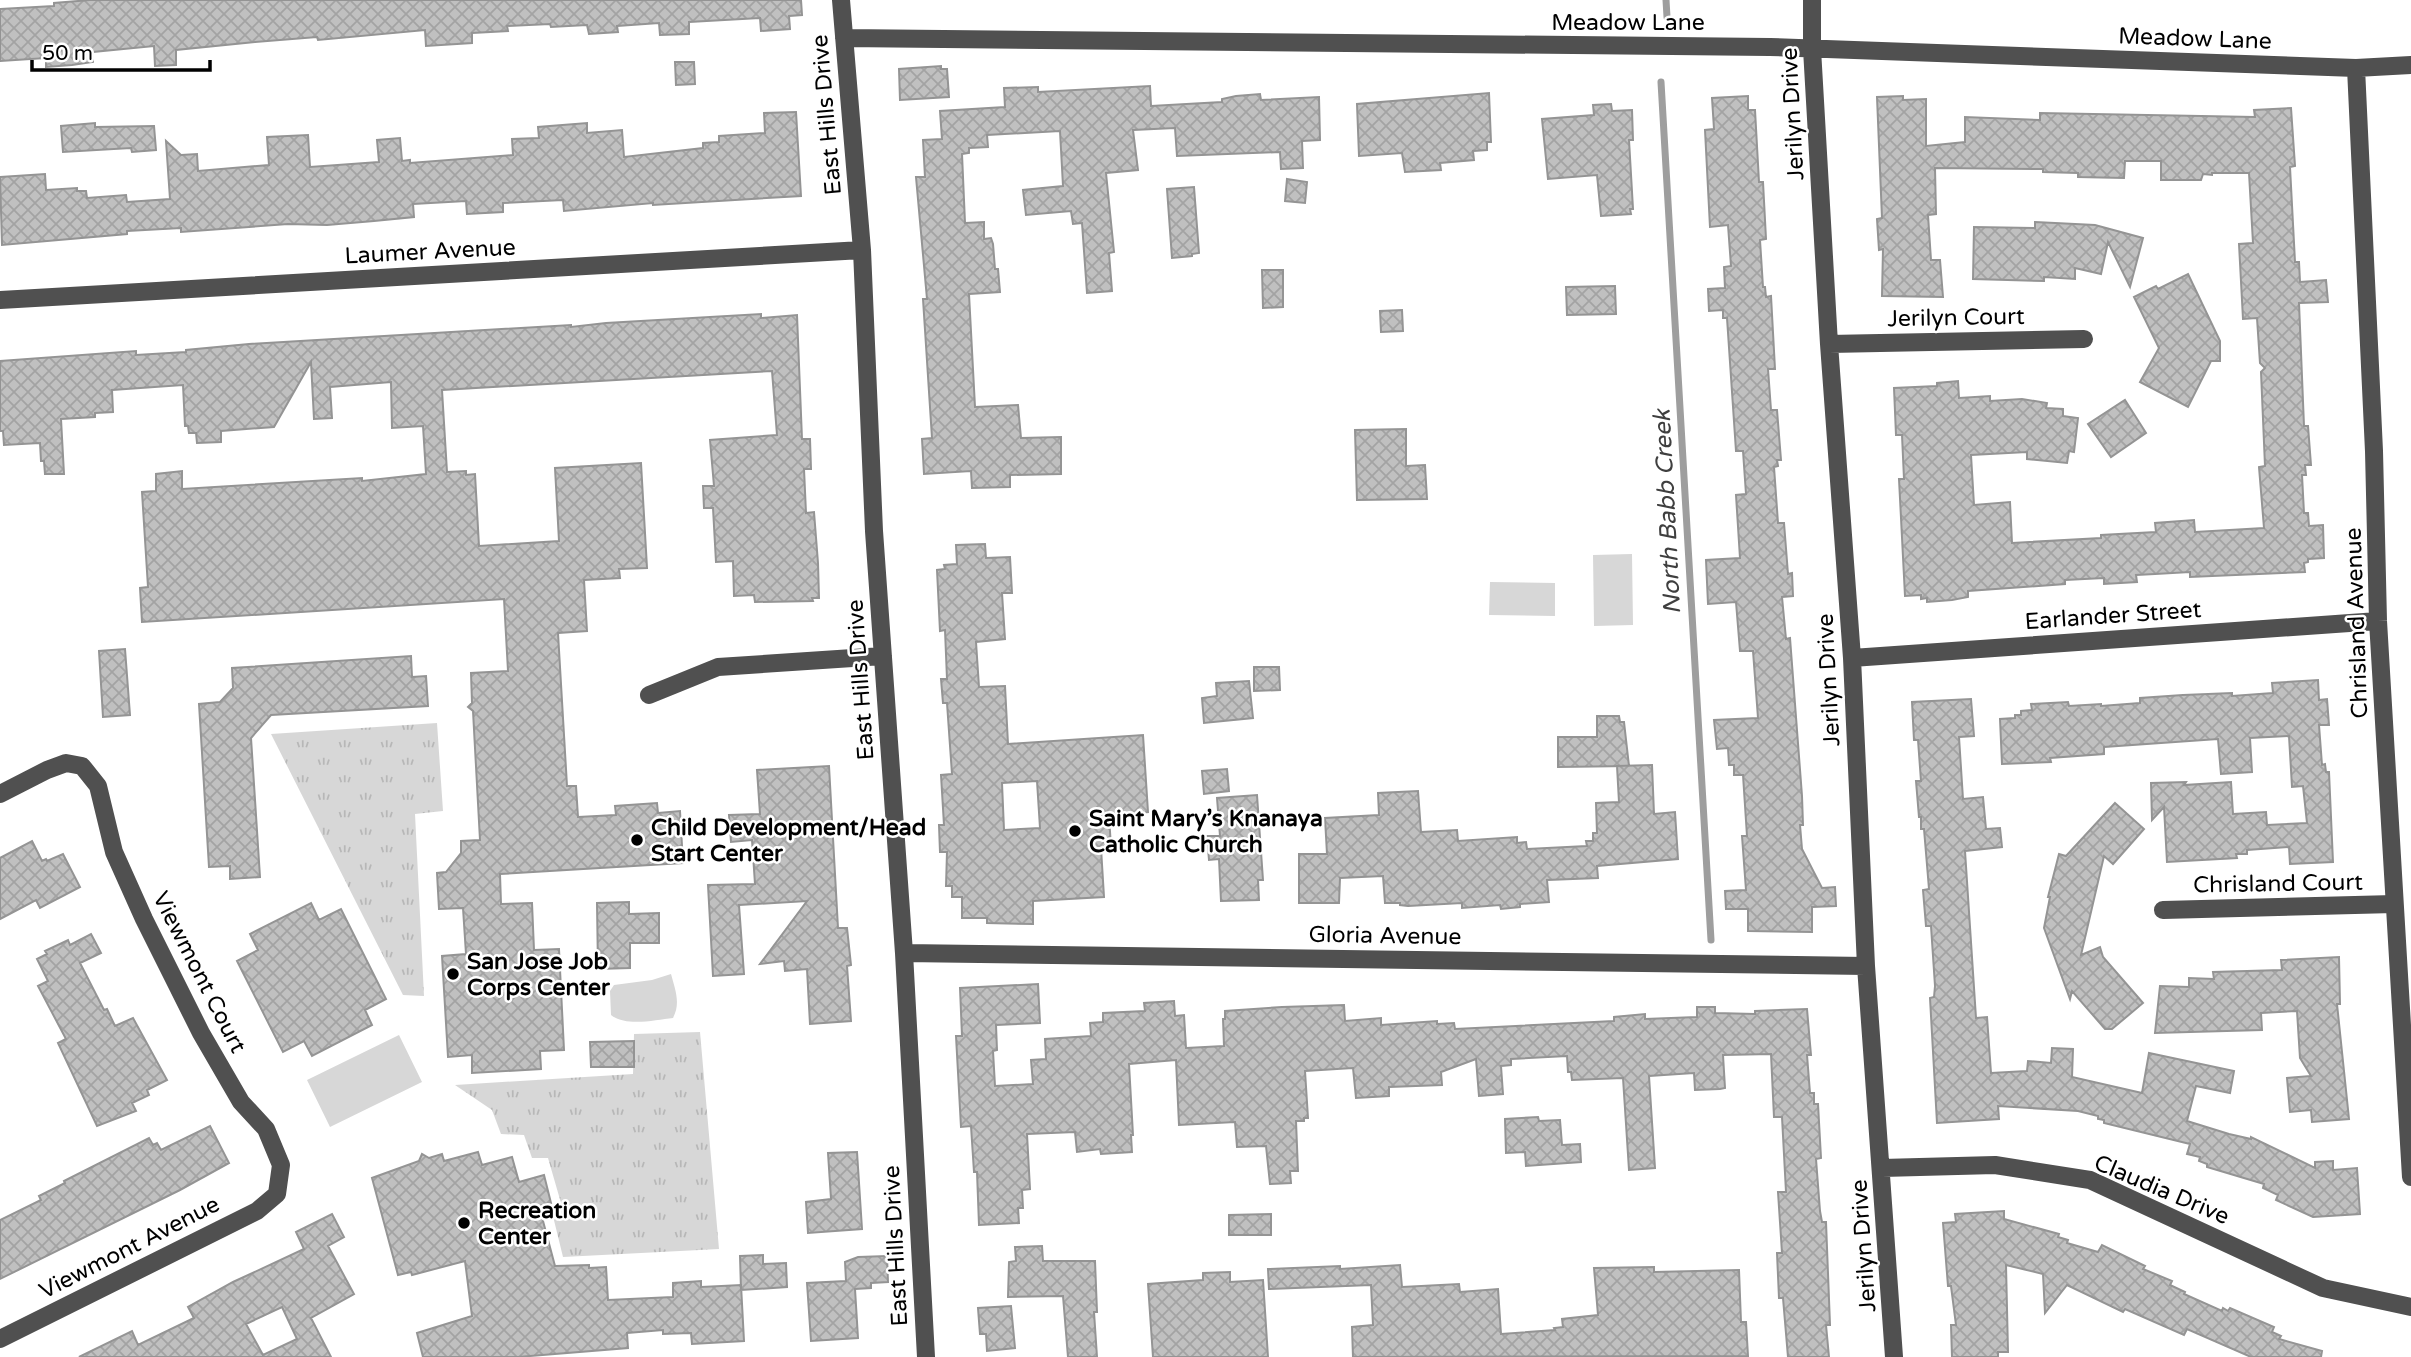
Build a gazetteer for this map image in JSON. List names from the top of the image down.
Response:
{
  "streets": {
    "street": [
      "Meadow Lane",
      "Jerilyn Drive",
      "East Hills Drive",
      "Laumer Avenue",
      "Jerilyn Court",
      "Earlander Street",
      "Chrisland Avenue",
      "Chrisland Court",
      "Gloria Avenue",
      "Viewmont Court",
      "Claudia Drive",
      "Viewmont Avenue"
    ]
  },
  "crossings": [
    ["Meadow Lane", "Jerilyn Drive"],
    ["Meadow Lane", "East Hills Drive"],
    ["Meadow Lane", "Chrisland Avenue"],
    ["Jerilyn Drive", "Jerilyn Court"],
    ["Jerilyn Drive", "Earlander Street"],
    ["Jerilyn Drive", "Gloria Avenue"],
    ["Jerilyn Drive", "Claudia Drive"],
    ["East Hills Drive", "Laumer Avenue"],
    ["East Hills Drive", "Gloria Avenue"],
    ["Earlander Street", "Chrisland Avenue"],
    ["Chrisland Avenue", "Chrisland Court"],
    ["Viewmont Court", "Viewmont Avenue"]
  ],
  "water": ["North Babb Creek"],
  "places": [
    "Saint Mary’s Knanaya Catholic Church",
    "Child Development/Head Start Center",
    "San Jose Job Corps Center",
    "Recreation Center"
  ],
  "scale_bar": "50 m"
}
